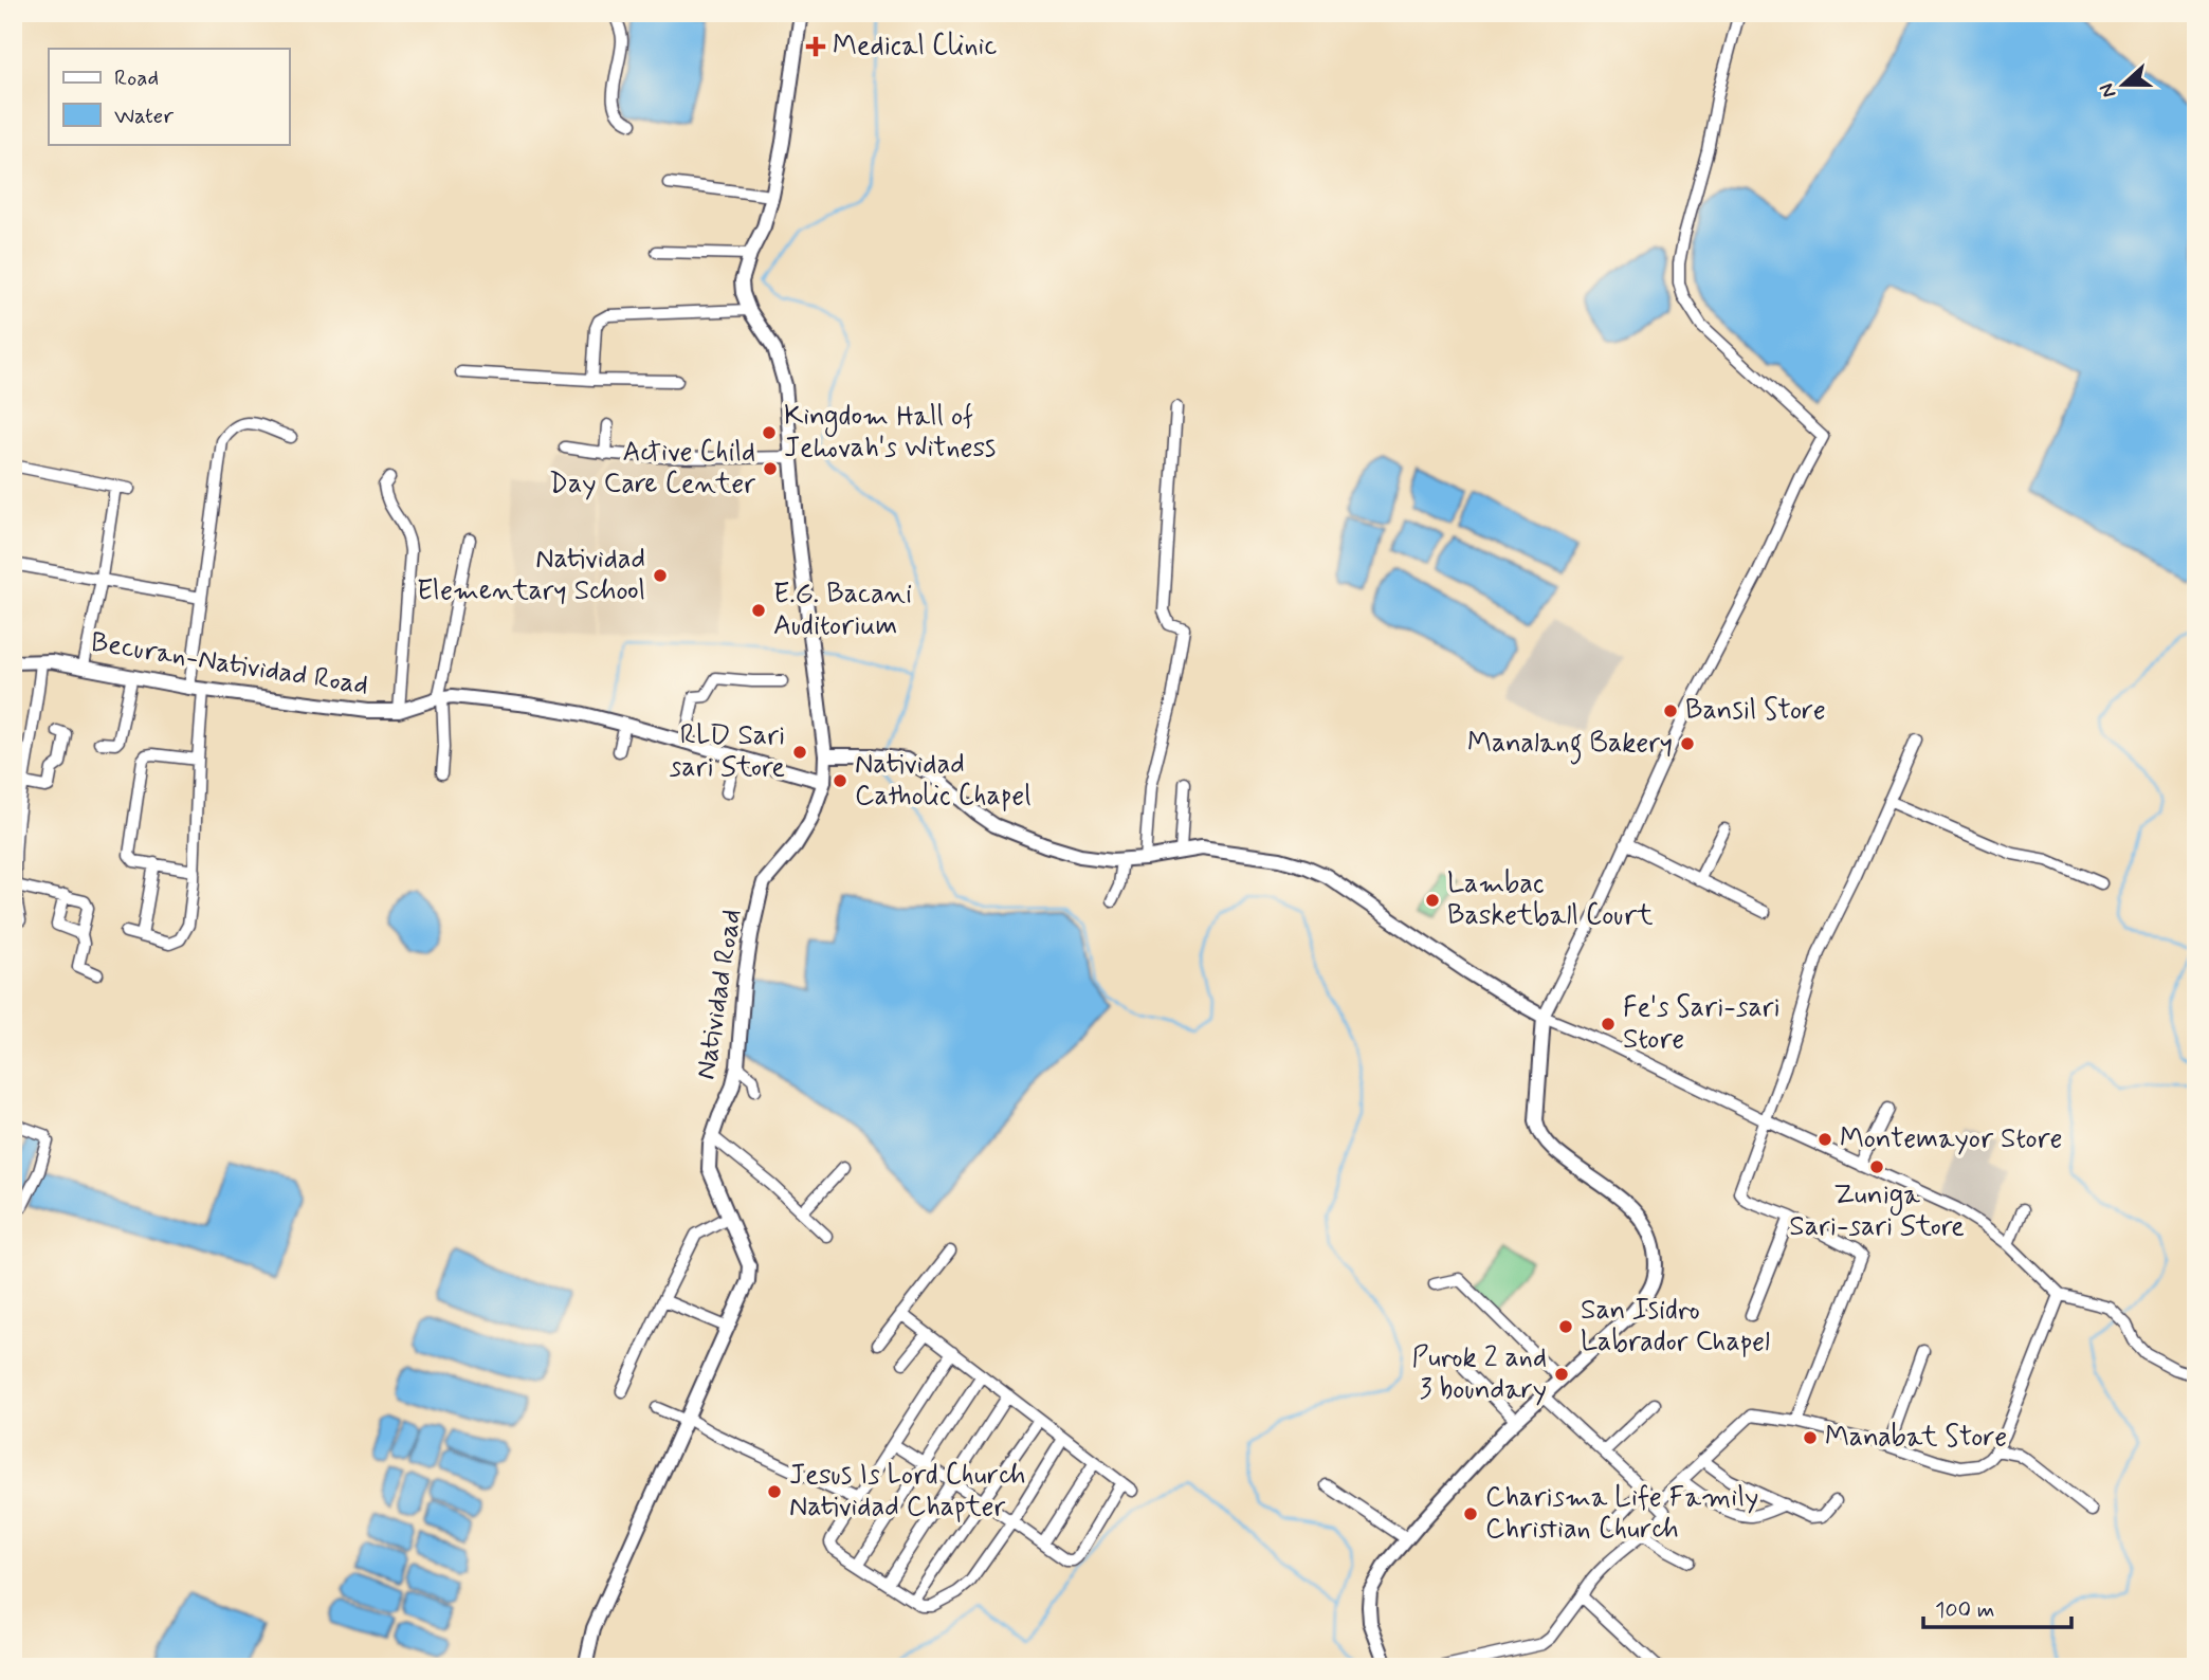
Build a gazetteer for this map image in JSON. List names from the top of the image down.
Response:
{
  "streets": {
    "street": ["Becuran-Natividad Road", "Natividad Road"]
  },
  "crossings": [
    ["Becuran-Natividad Road", "Natividad Road"]
  ],
  "places": {
    "health": ["Medical Clinic"],
    "other": [
      "Kingdom Hall of Jehovah's Witness",
      "Active Child Day Care Center",
      "Natividad Elementary School",
      "E.G. Bacani Auditorium",
      "Bansil Store",
      "Manalang Bakery",
      "RLD Sari sari Store",
      "Natividad Catholic Chapel",
      "Lambac Basketball Court",
      "Fe's Sari-sari Store",
      "Montemayor Store",
      "Zuniga Sari-sari Store",
      "San Isidro Labrador Chapel",
      "Purok 2 and 3 boundary",
      "Manabat Store",
      "Jesus Is Lord Church Natividad Chapter",
      "Charisma Life Family Christian Church"
    ]
  },
  "legend": ["Road", "Water"],
  "scale_bar": "100 m",
  "north": "left"
}
